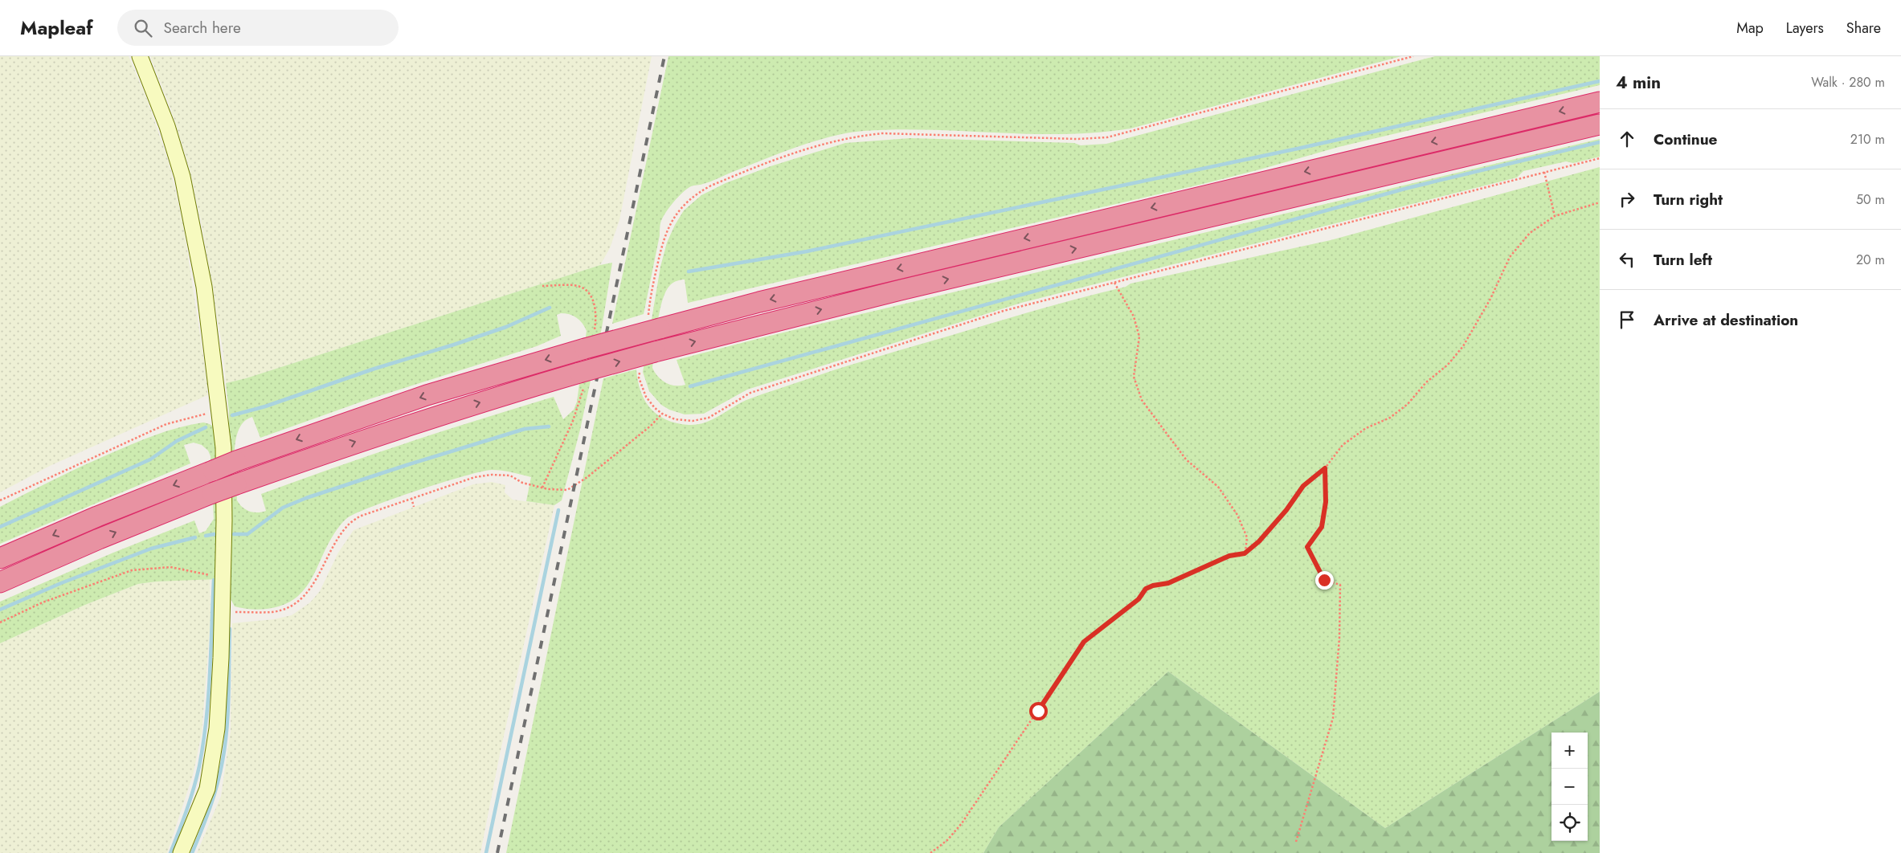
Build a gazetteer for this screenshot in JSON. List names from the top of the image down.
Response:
{
  "page": {
    "header": "Mapleaf",
    "search": "Search here",
    "nav": ["Map", "Layers", "Share"],
    "heading": ["4 min", "Walk · 280 m"],
    "list": [
      ["Continue", "210 m"],
      ["Turn right", "50 m"],
      ["Turn left", "20 m"],
      "Arrive at destination"
    ],
    "map_buttons": ["+", "−"]
  }
}
